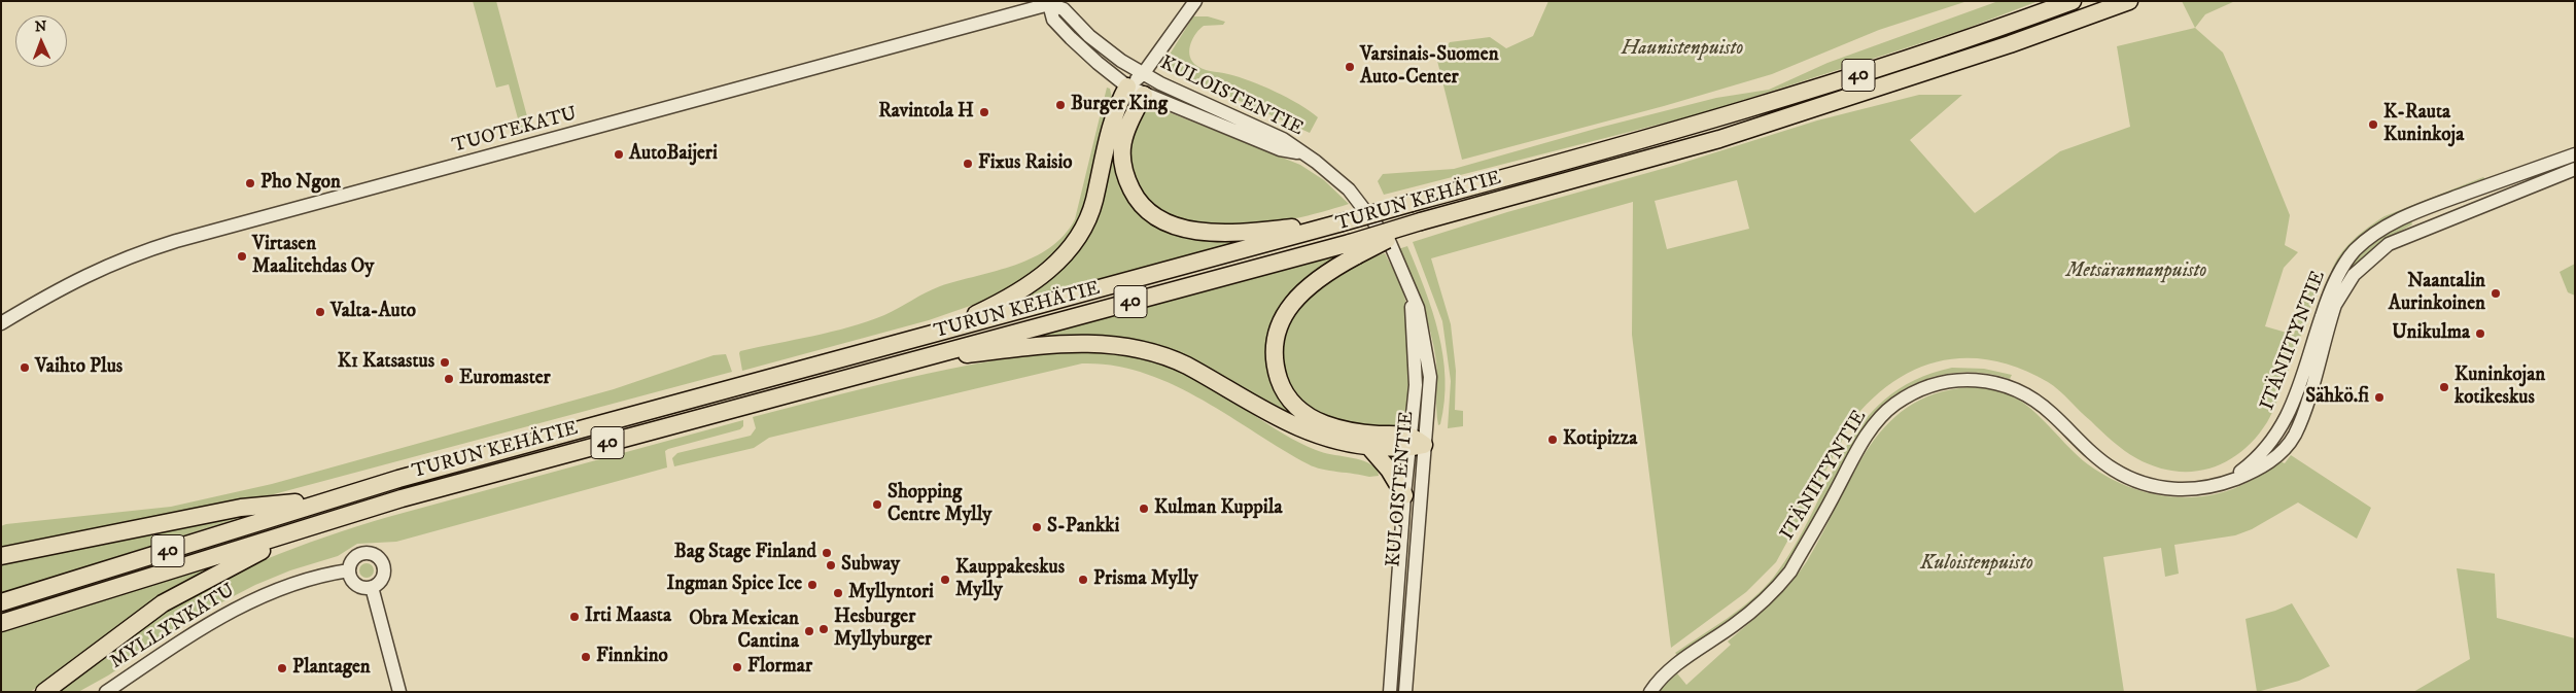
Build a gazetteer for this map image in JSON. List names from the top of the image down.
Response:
{
  "streets": {
    "highway": ["40", "TURUN KEHÄTIE"],
    "street": [
      "KULOISTENTIE",
      "TUOTEKATU",
      "ITÄNIITYNTIE",
      "MYLLYNKATU"
    ]
  },
  "crossings": [
    ["KULOISTENTIE", "TUOTEKATU"]
  ],
  "parks": ["Haunistenpuisto", "Metsärannanpuisto", "Kuloistenpuisto"],
  "places": [
    "Varsinais-Suomen Auto-Center",
    "Burger King",
    "Ravintola H",
    "K-Rauta Kuninkoja",
    "AutoBaijeri",
    "Fixus Raisio",
    "Pho Ngon",
    "Virtasen Maalitehdas Oy",
    "Naantalin Aurinkoinen",
    "Valta-Auto",
    "Unikulma",
    "K1 Katsastus",
    "Vaihto Plus",
    "Euromaster",
    "Kuninkojan kotikeskus",
    "Sähkö.fi",
    "Kotipizza",
    "Shopping Centre Mylly",
    "Kulman Kuppila",
    "S-Pankki",
    "Bag Stage Finland",
    "Subway",
    "Kauppakeskus Mylly",
    "Prisma Mylly",
    "Ingman Spice Ice",
    "Myllyntori",
    "Irti Maasta",
    "Hesburger Myllyburger",
    "Obra Mexican Cantina",
    "Finnkino",
    "Flormar",
    "Plantagen"
  ],
  "north": "top"
}
